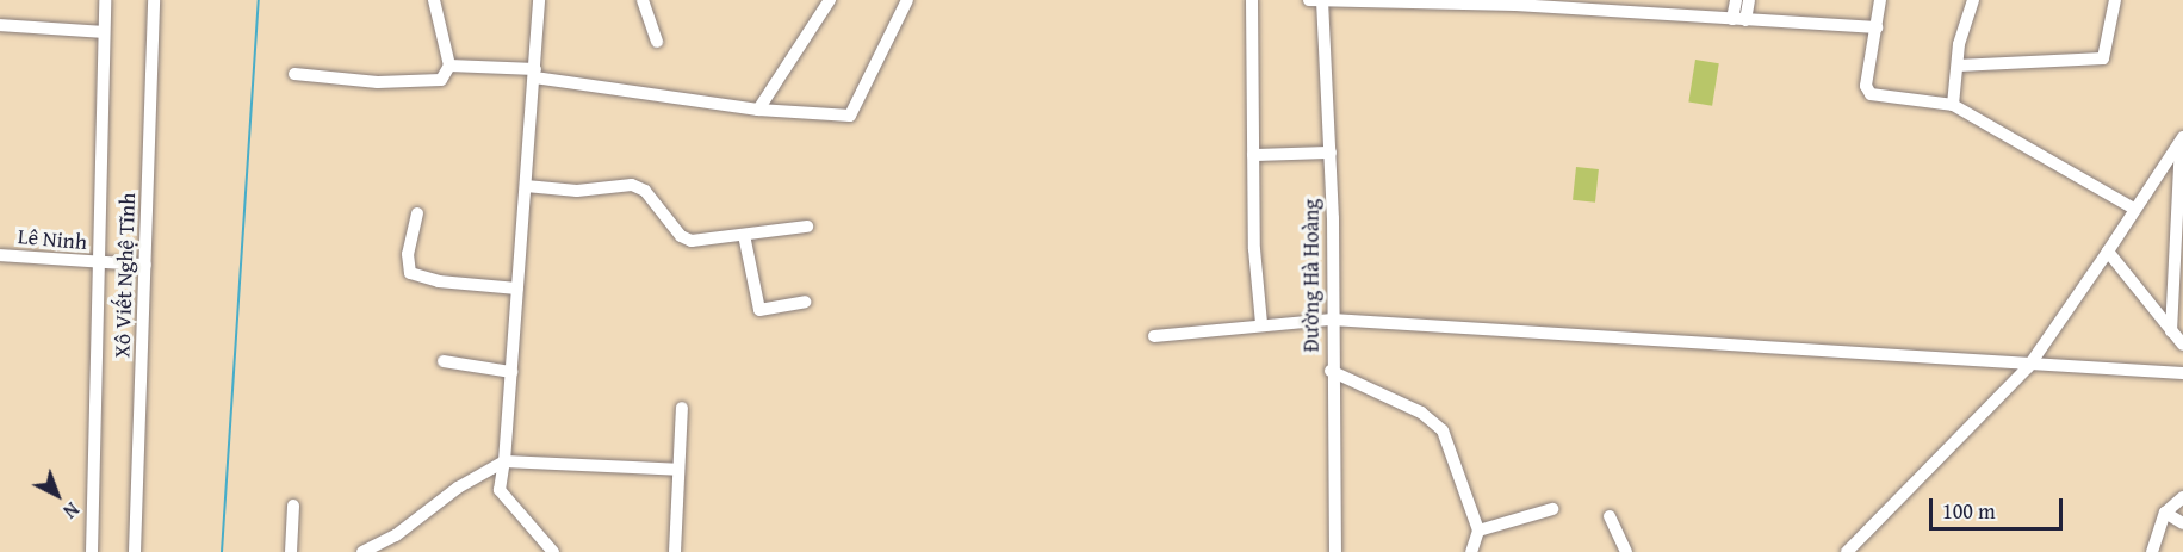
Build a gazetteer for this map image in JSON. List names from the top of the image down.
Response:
{
  "streets": {
    "street": ["Lê Ninh", "Xô Viết Nghệ Tĩnh", "Đường Hà Hoàng"]
  },
  "crossings": [
    ["Lê Ninh", "Xô Viết Nghệ Tĩnh"]
  ],
  "scale_bar": "100 m",
  "north": "bottom right"
}
